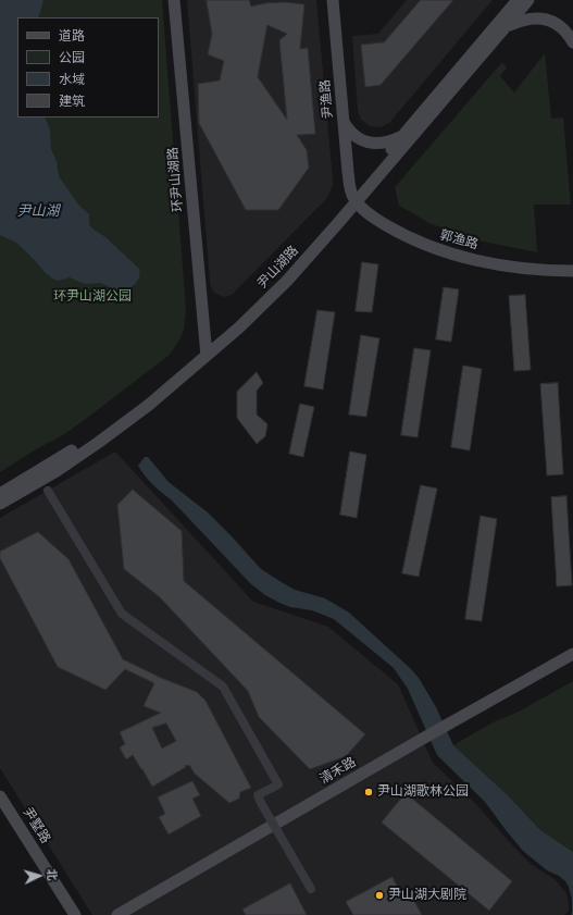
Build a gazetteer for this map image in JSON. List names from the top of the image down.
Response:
{
  "streets": {
    "street": [
      "尹渔路",
      "环尹山湖路",
      "郭渔路",
      "尹山湖路",
      "清禾路",
      "尹墅路"
    ]
  },
  "crossings": [
    ["尹渔路", "郭渔路"],
    ["尹渔路", "尹山湖路"],
    ["环尹山湖路", "尹山湖路"],
    ["郭渔路", "尹山湖路"]
  ],
  "water": ["尹山湖"],
  "parks": ["环尹山湖公园"],
  "places": ["尹山湖歌林公园", "尹山湖大剧院"],
  "legend": [
    "道路",
    "公园",
    "水域",
    "建筑"
  ],
  "north": "right"
}
